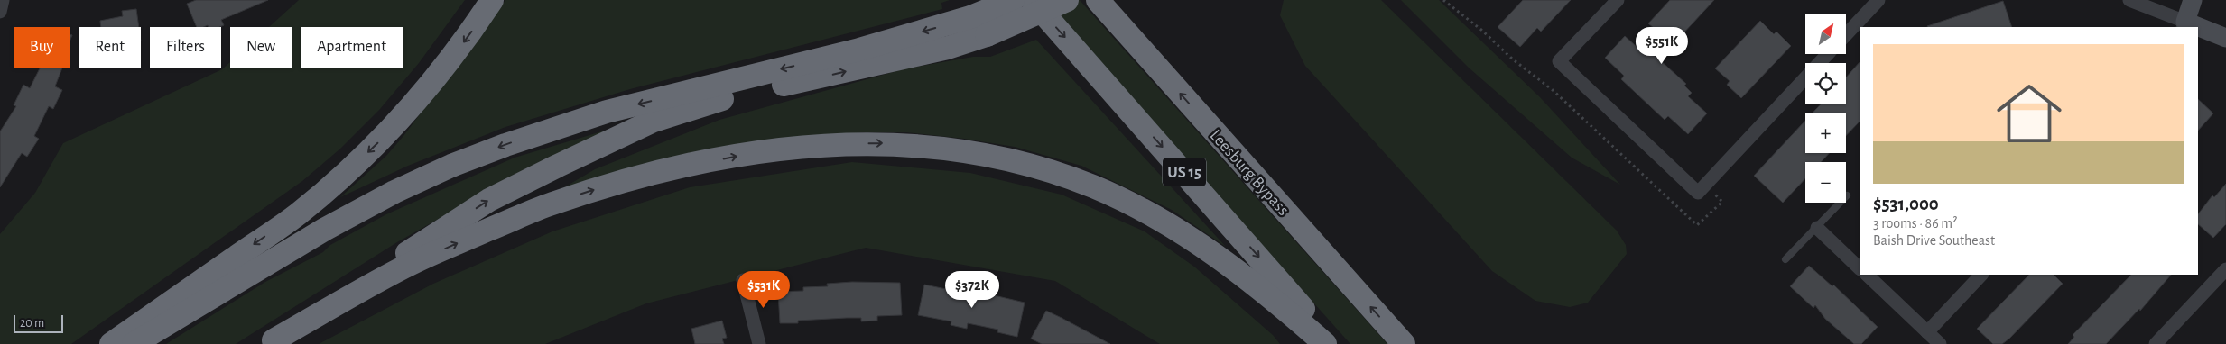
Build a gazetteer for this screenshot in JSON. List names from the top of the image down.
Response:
{
  "streets": {
    "highway": ["US 15", "Leesburg Bypass"]
  },
  "scale_bar": "20 m",
  "north": "top right",
  "page": {
    "map_buttons": ["+", "−"],
    "price": ["$551K", "$531K", "$372K"],
    "chip": [
      "Buy",
      "Rent",
      "Filters",
      "New",
      "Apartment"
    ],
    "list": [
      {
        "name": "$531,000",
        "note": "3 rooms · 86 m² · Baish Drive Southeast"
      }
    ],
    "scale": "20 m"
  }
}
